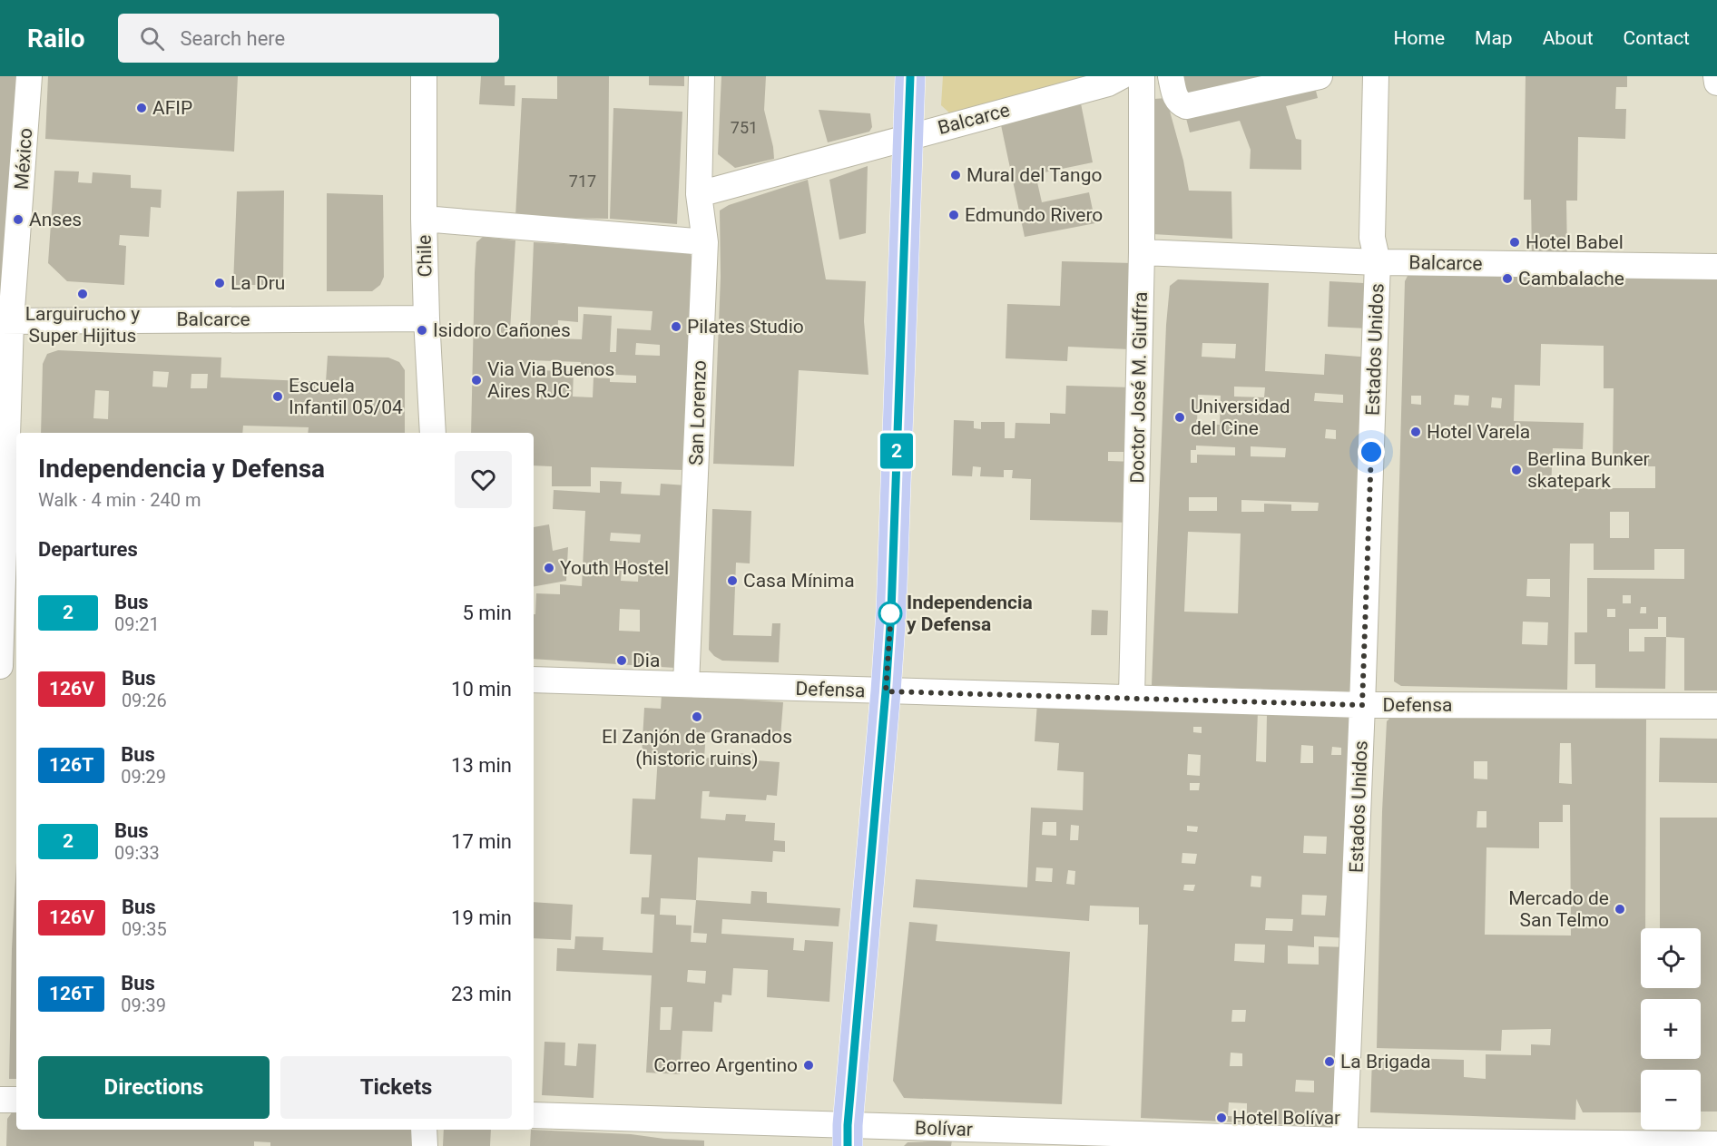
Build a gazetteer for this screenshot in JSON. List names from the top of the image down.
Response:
{
  "streets": {
    "street": [
      "Balcarce",
      "México",
      "Chile",
      "Estados Unidos",
      "Doctor José M. Giuffra",
      "San Lorenzo",
      "Defensa",
      "Bolívar"
    ]
  },
  "crossings": [
    ["Balcarce", "México"],
    ["Balcarce", "Chile"],
    ["Balcarce", "Estados Unidos"],
    ["Balcarce", "Doctor José M. Giuffra"],
    ["Balcarce", "San Lorenzo"],
    ["Estados Unidos", "Defensa"],
    ["Estados Unidos", "Bolívar"],
    ["Doctor José M. Giuffra", "Defensa"],
    ["San Lorenzo", "Defensa"]
  ],
  "places": [
    "AFIP",
    "Mural del Tango",
    "Edmundo Rivero",
    "Anses",
    "Hotel Babel",
    "Cambalache",
    "La Dru",
    "Larguirucho y Super Hijitus",
    "Pilates Studio",
    "Isidoro Cañones",
    "Via Via Buenos Aires RJC",
    "Escuela Infantil 05/04",
    "Universidad del Cine",
    "Hotel Varela",
    "Berlina Bunker skatepark",
    "Youth Hostel",
    "Casa Mínima",
    "Independencia y Defensa",
    "Dia",
    "El Zanjón de Granados (historic ruins)",
    "Mercado de San Telmo",
    "La Brigada",
    "Correo Argentino",
    "Hotel Bolívar"
  ],
  "lines": ["bus line 2"],
  "house_numbers": ["751", "717"],
  "page": {
    "header": "Railo",
    "search": "Search here",
    "nav": [
      "Home",
      "Map",
      "About",
      "Contact"
    ],
    "on_map": "2",
    "heading": [
      ["Independencia y Defensa", "Walk · 4 min · 240 m"],
      "Departures"
    ],
    "list": [
      {
        "mark": "2",
        "name": "Bus",
        "note": "09:21",
        "value": "5 min"
      },
      {
        "mark": "126V",
        "name": "Bus",
        "note": "09:26",
        "value": "10 min"
      },
      {
        "mark": "126T",
        "name": "Bus",
        "note": "09:29",
        "value": "13 min"
      },
      {
        "mark": "2",
        "name": "Bus",
        "note": "09:33",
        "value": "17 min"
      },
      {
        "mark": "126V",
        "name": "Bus",
        "note": "09:35",
        "value": "19 min"
      },
      {
        "mark": "126T",
        "name": "Bus",
        "note": "09:39",
        "value": "23 min"
      }
    ],
    "map_buttons": ["+", "−"],
    "buttons": ["Directions", "Tickets"]
  }
}
